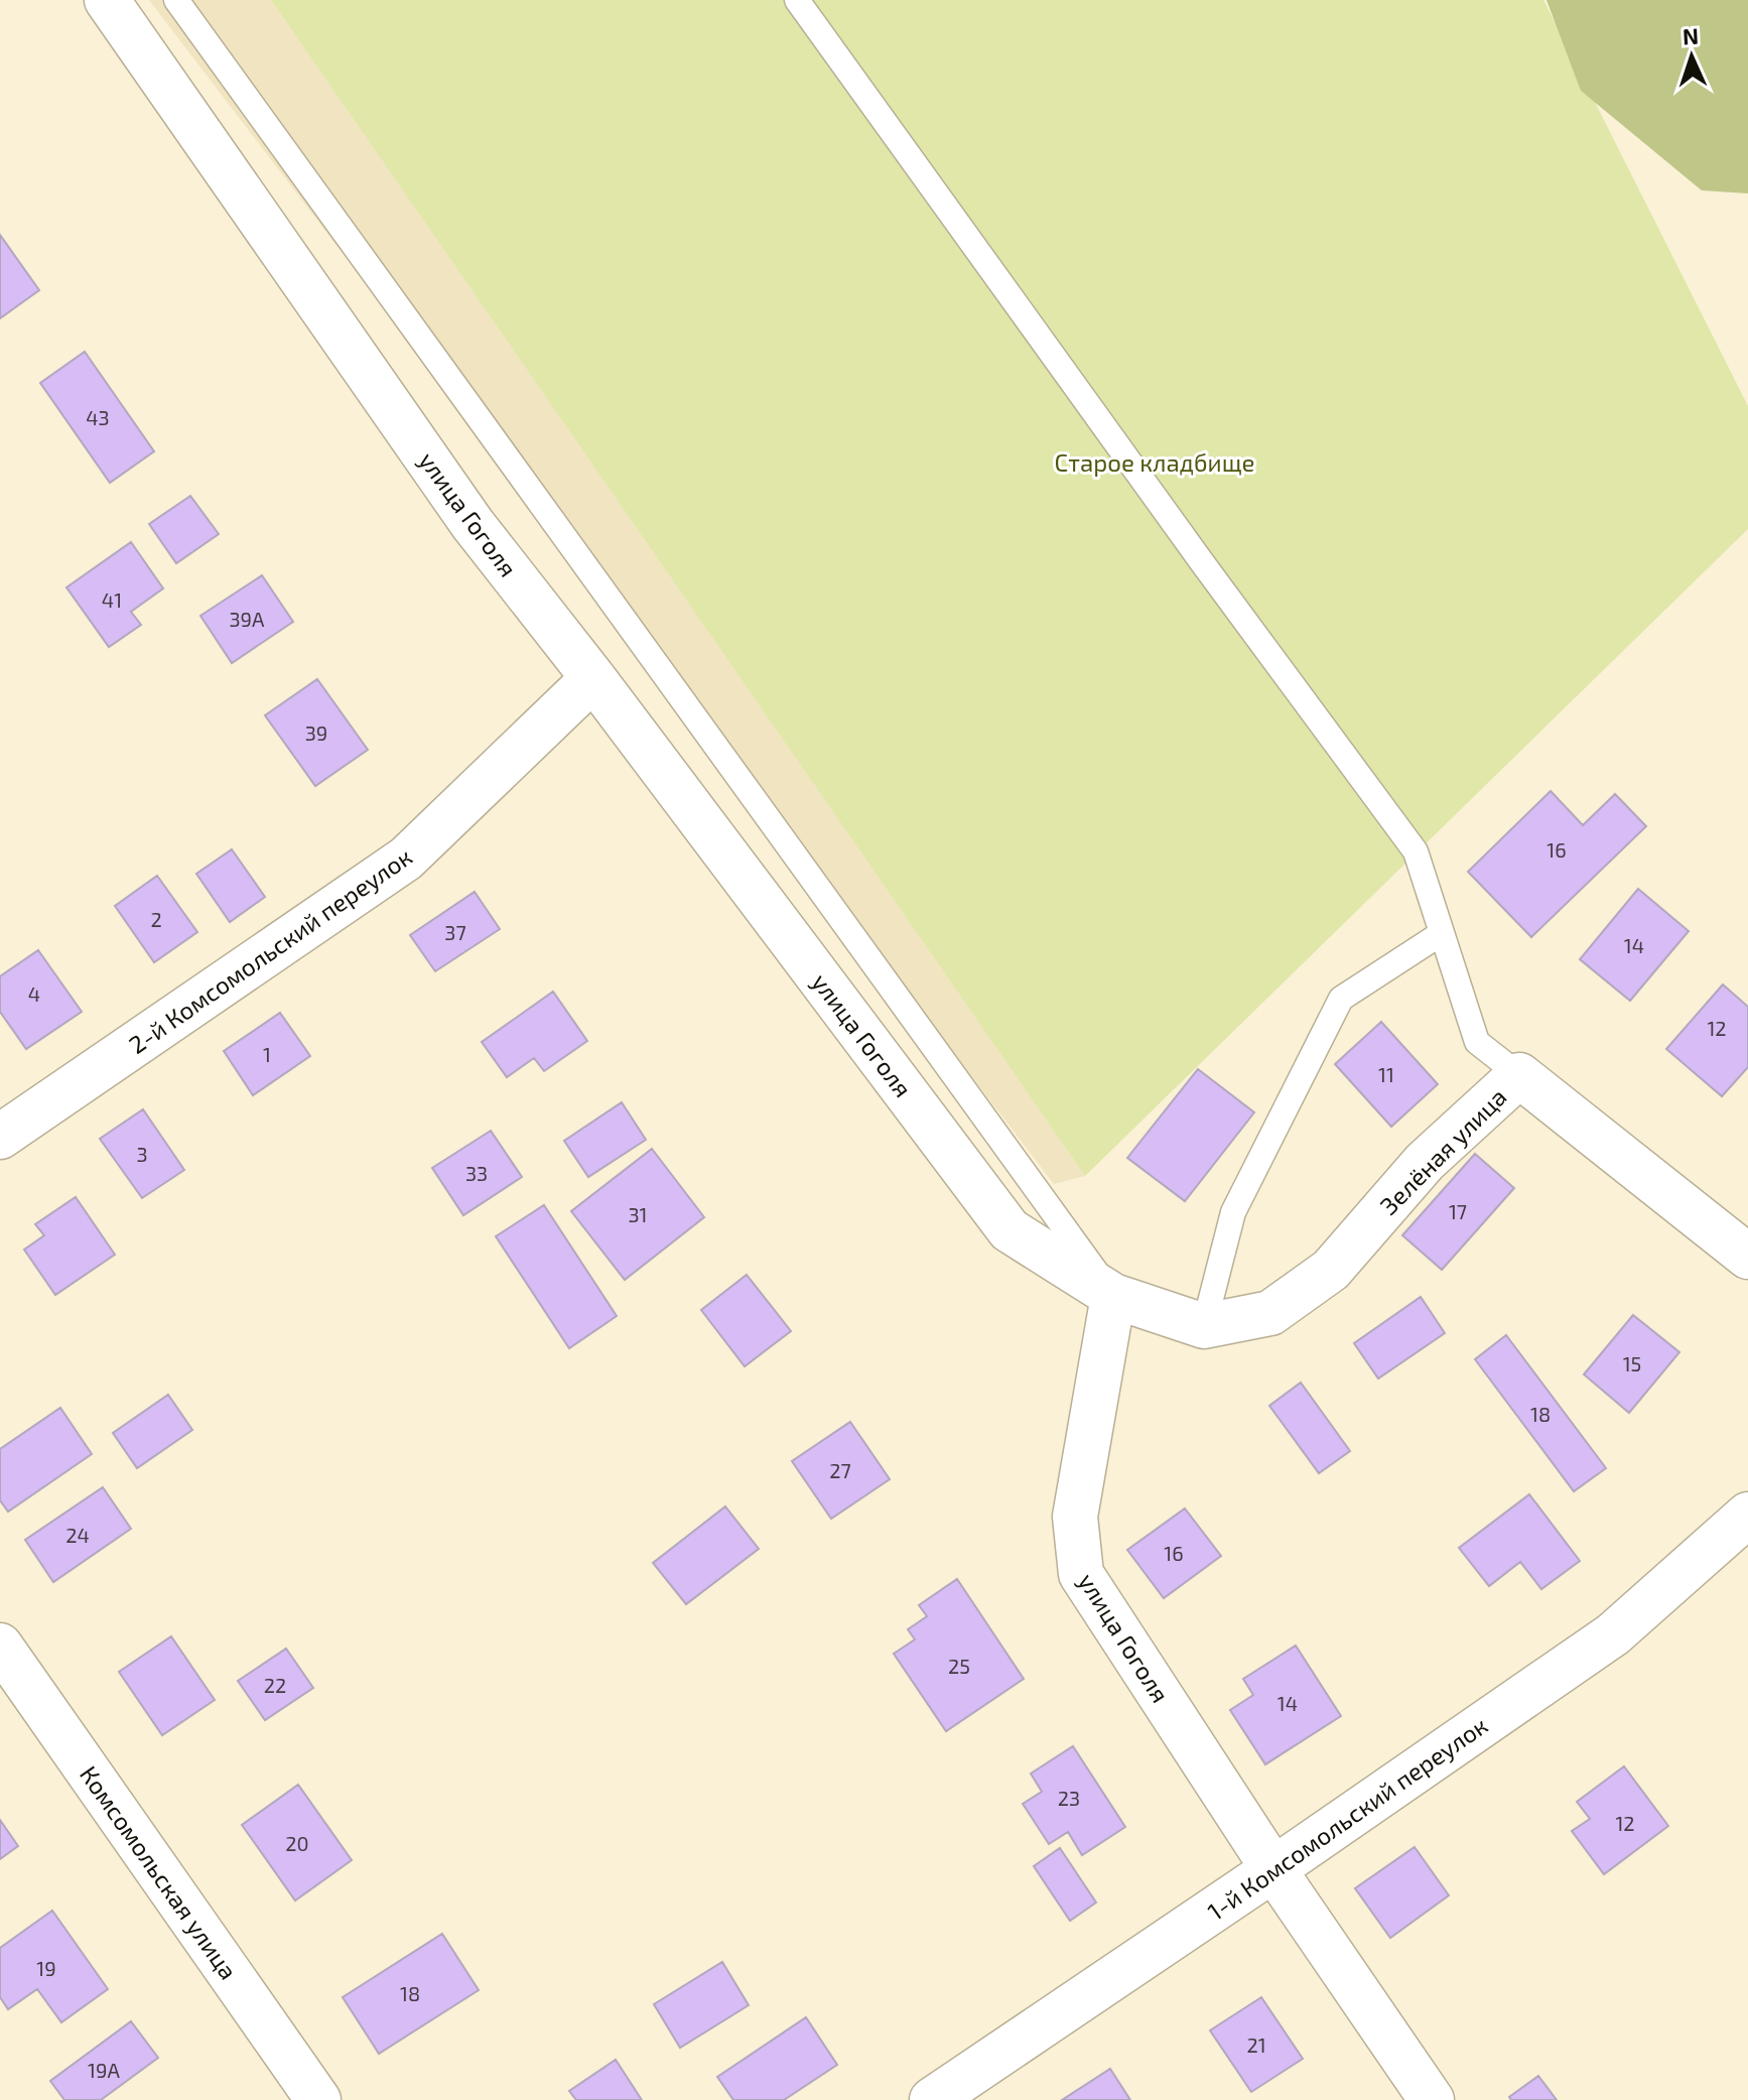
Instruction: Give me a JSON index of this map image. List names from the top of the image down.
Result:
{
  "streets": {
    "street": [
      "улица Гоголя",
      "2-й Комсомольский переулок",
      "Зелёная улица",
      "1-й Комсомольский переулок",
      "Комсомольская улица"
    ]
  },
  "crossings": [
    ["улица Гоголя", "2-й Комсомольский переулок"],
    ["улица Гоголя", "Зелёная улица"],
    ["улица Гоголя", "1-й Комсомольский переулок"]
  ],
  "parks": ["Старое кладбище"],
  "house_numbers": [
    "43",
    "41",
    "39А",
    "39",
    "16",
    "2",
    "37",
    "14",
    "4",
    "12",
    "1",
    "11",
    "3",
    "33",
    "17",
    "31",
    "15",
    "18",
    "27",
    "24",
    "16",
    "25",
    "22",
    "14",
    "23",
    "12",
    "20",
    "19",
    "18",
    "21",
    "19А"
  ],
  "north": "top"
}
